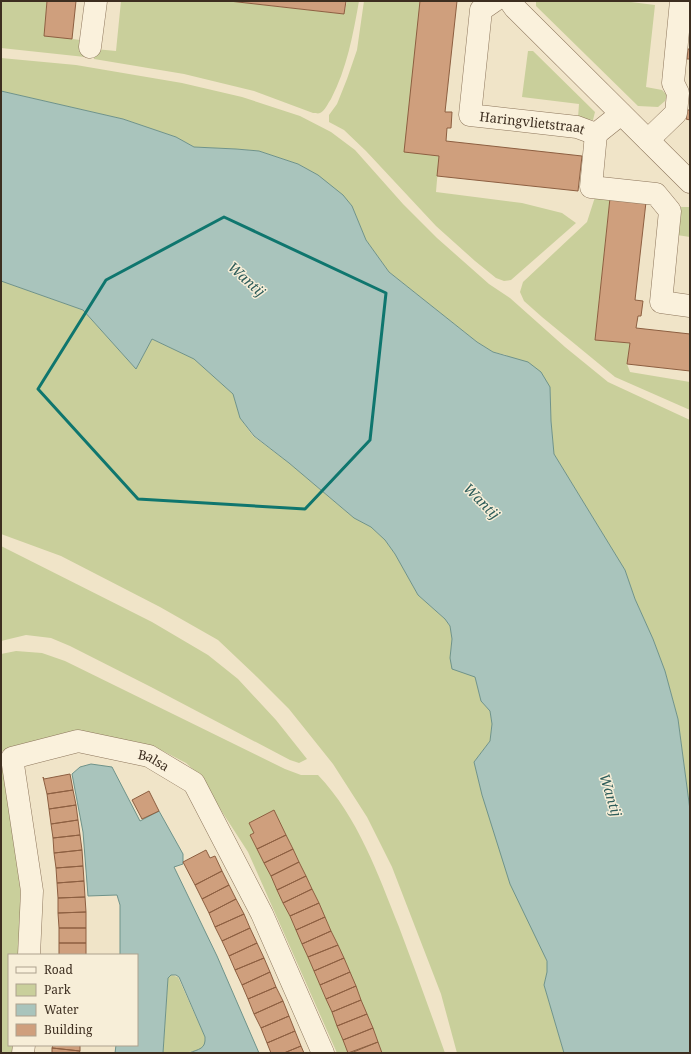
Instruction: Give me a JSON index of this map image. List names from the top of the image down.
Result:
{
  "streets": {
    "street": ["Haringvlietstraat", "Balsa"]
  },
  "water": ["Wantij"],
  "legend": [
    "Road",
    "Park",
    "Water",
    "Building"
  ]
}
